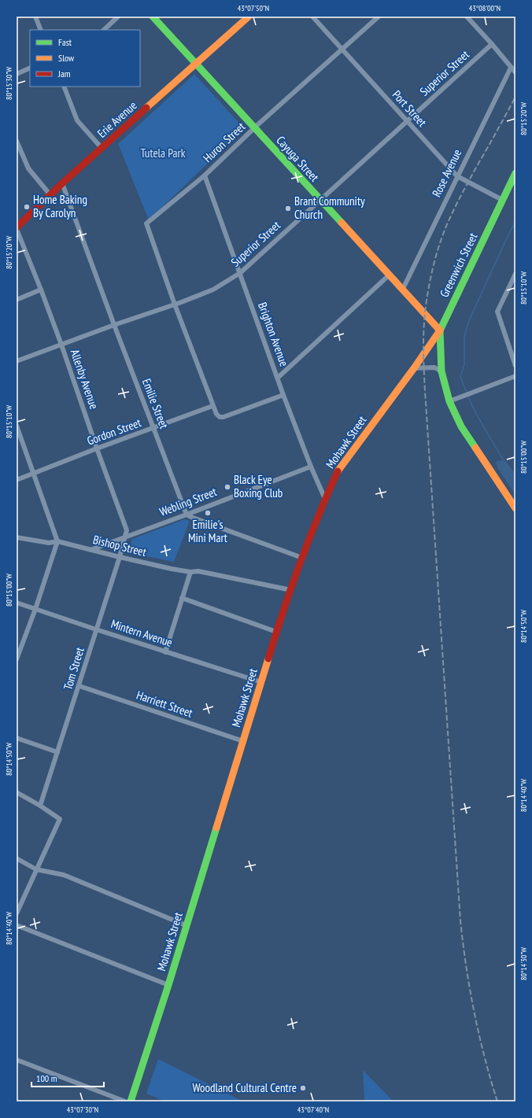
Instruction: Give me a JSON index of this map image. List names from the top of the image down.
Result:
{
  "streets": {
    "street": [
      "Superior Street",
      "Port Street",
      "Erie Avenue",
      "Huron Street",
      "Cayuga Street",
      "Rose Avenue",
      "Greenwich Street",
      "Brighton Avenue",
      "Allenby Avenue",
      "Emilie Street",
      "Gordon Street",
      "Mohawk Street",
      "Webling Street",
      "Bishop Street",
      "Mintern Avenue",
      "Tom Street",
      "Harriett Street"
    ]
  },
  "crossings": [
    ["Superior Street", "Port Street"],
    ["Superior Street", "Huron Street"],
    ["Superior Street", "Cayuga Street"],
    ["Superior Street", "Brighton Avenue"],
    ["Superior Street", "Allenby Avenue"],
    ["Superior Street", "Emilie Street"],
    ["Port Street", "Huron Street"],
    ["Port Street", "Rose Avenue"],
    ["Port Street", "Greenwich Street"],
    ["Erie Avenue", "Cayuga Street"],
    ["Erie Avenue", "Allenby Avenue"],
    ["Erie Avenue", "Emilie Street"],
    ["Huron Street", "Cayuga Street"],
    ["Huron Street", "Brighton Avenue"],
    ["Cayuga Street", "Rose Avenue"],
    ["Cayuga Street", "Greenwich Street"],
    ["Cayuga Street", "Mohawk Street"],
    ["Greenwich Street", "Mohawk Street"],
    ["Brighton Avenue", "Mohawk Street"],
    ["Brighton Avenue", "Webling Street"],
    ["Allenby Avenue", "Gordon Street"],
    ["Allenby Avenue", "Webling Street"],
    ["Allenby Avenue", "Tom Street"],
    ["Emilie Street", "Gordon Street"],
    ["Emilie Street", "Webling Street"],
    ["Mohawk Street", "Bishop Street"],
    ["Mohawk Street", "Mintern Avenue"],
    ["Mohawk Street", "Harriett Street"],
    ["Webling Street", "Bishop Street"],
    ["Webling Street", "Tom Street"],
    ["Bishop Street", "Tom Street"],
    ["Mintern Avenue", "Tom Street"],
    ["Tom Street", "Harriett Street"]
  ],
  "parks": ["Tutela Park"],
  "places": [
    "Home Baking By Carolyn",
    "Brant Community Church",
    "Black Eye Boxing Club",
    "Emilie's Mini Mart",
    "Woodland Cultural Centre"
  ],
  "legend": ["Fast", "Slow", "Jam"],
  "scale_bar": "100 m",
  "coordinates": [
    "43°07'50\"N",
    "43°08'00\"N",
    "80°15'30\"W",
    "80°15'20\"W",
    "80°15'10\"W",
    "80°15'00\"W",
    "80°14'50\"W",
    "80°14'40\"W",
    "80°14'30\"W",
    "43°07'30\"N",
    "43°07'40\"N"
  ]
}
